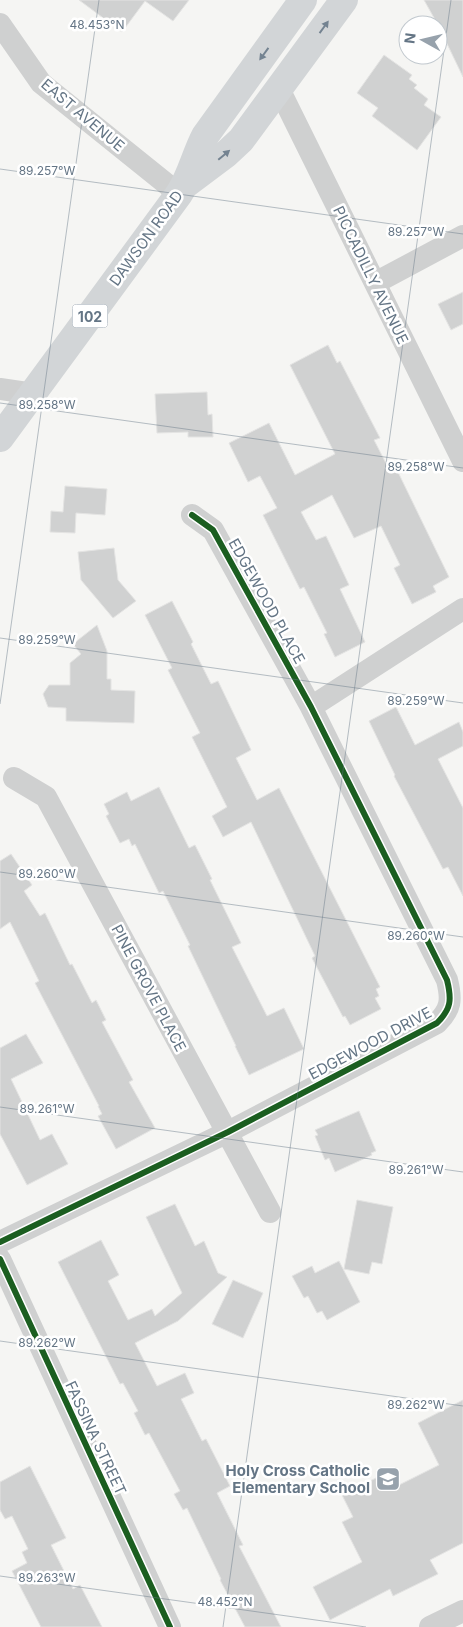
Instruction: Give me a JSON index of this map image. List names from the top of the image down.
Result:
{
  "streets": {
    "main road": ["DAWSON ROAD", "102"],
    "street": [
      "EAST AVENUE",
      "PICCADILLY AVENUE",
      "EDGEWOOD PLACE",
      "PINE GROVE PLACE",
      "EDGEWOOD DRIVE",
      "FASSINA STREET"
    ]
  },
  "crossings": [
    ["EAST AVENUE", "DAWSON ROAD"],
    ["DAWSON ROAD", "PICCADILLY AVENUE"],
    ["EDGEWOOD PLACE", "EDGEWOOD DRIVE"],
    ["PINE GROVE PLACE", "EDGEWOOD DRIVE"]
  ],
  "places": {
    "school or university": ["Holy Cross Catholic Elementary School"]
  },
  "north": "left",
  "coordinates": [
    "48.453°N",
    "89.257°W",
    "89.258°W",
    "89.259°W",
    "89.260°W",
    "89.261°W",
    "89.262°W",
    "89.263°W",
    "48.452°N"
  ]
}
